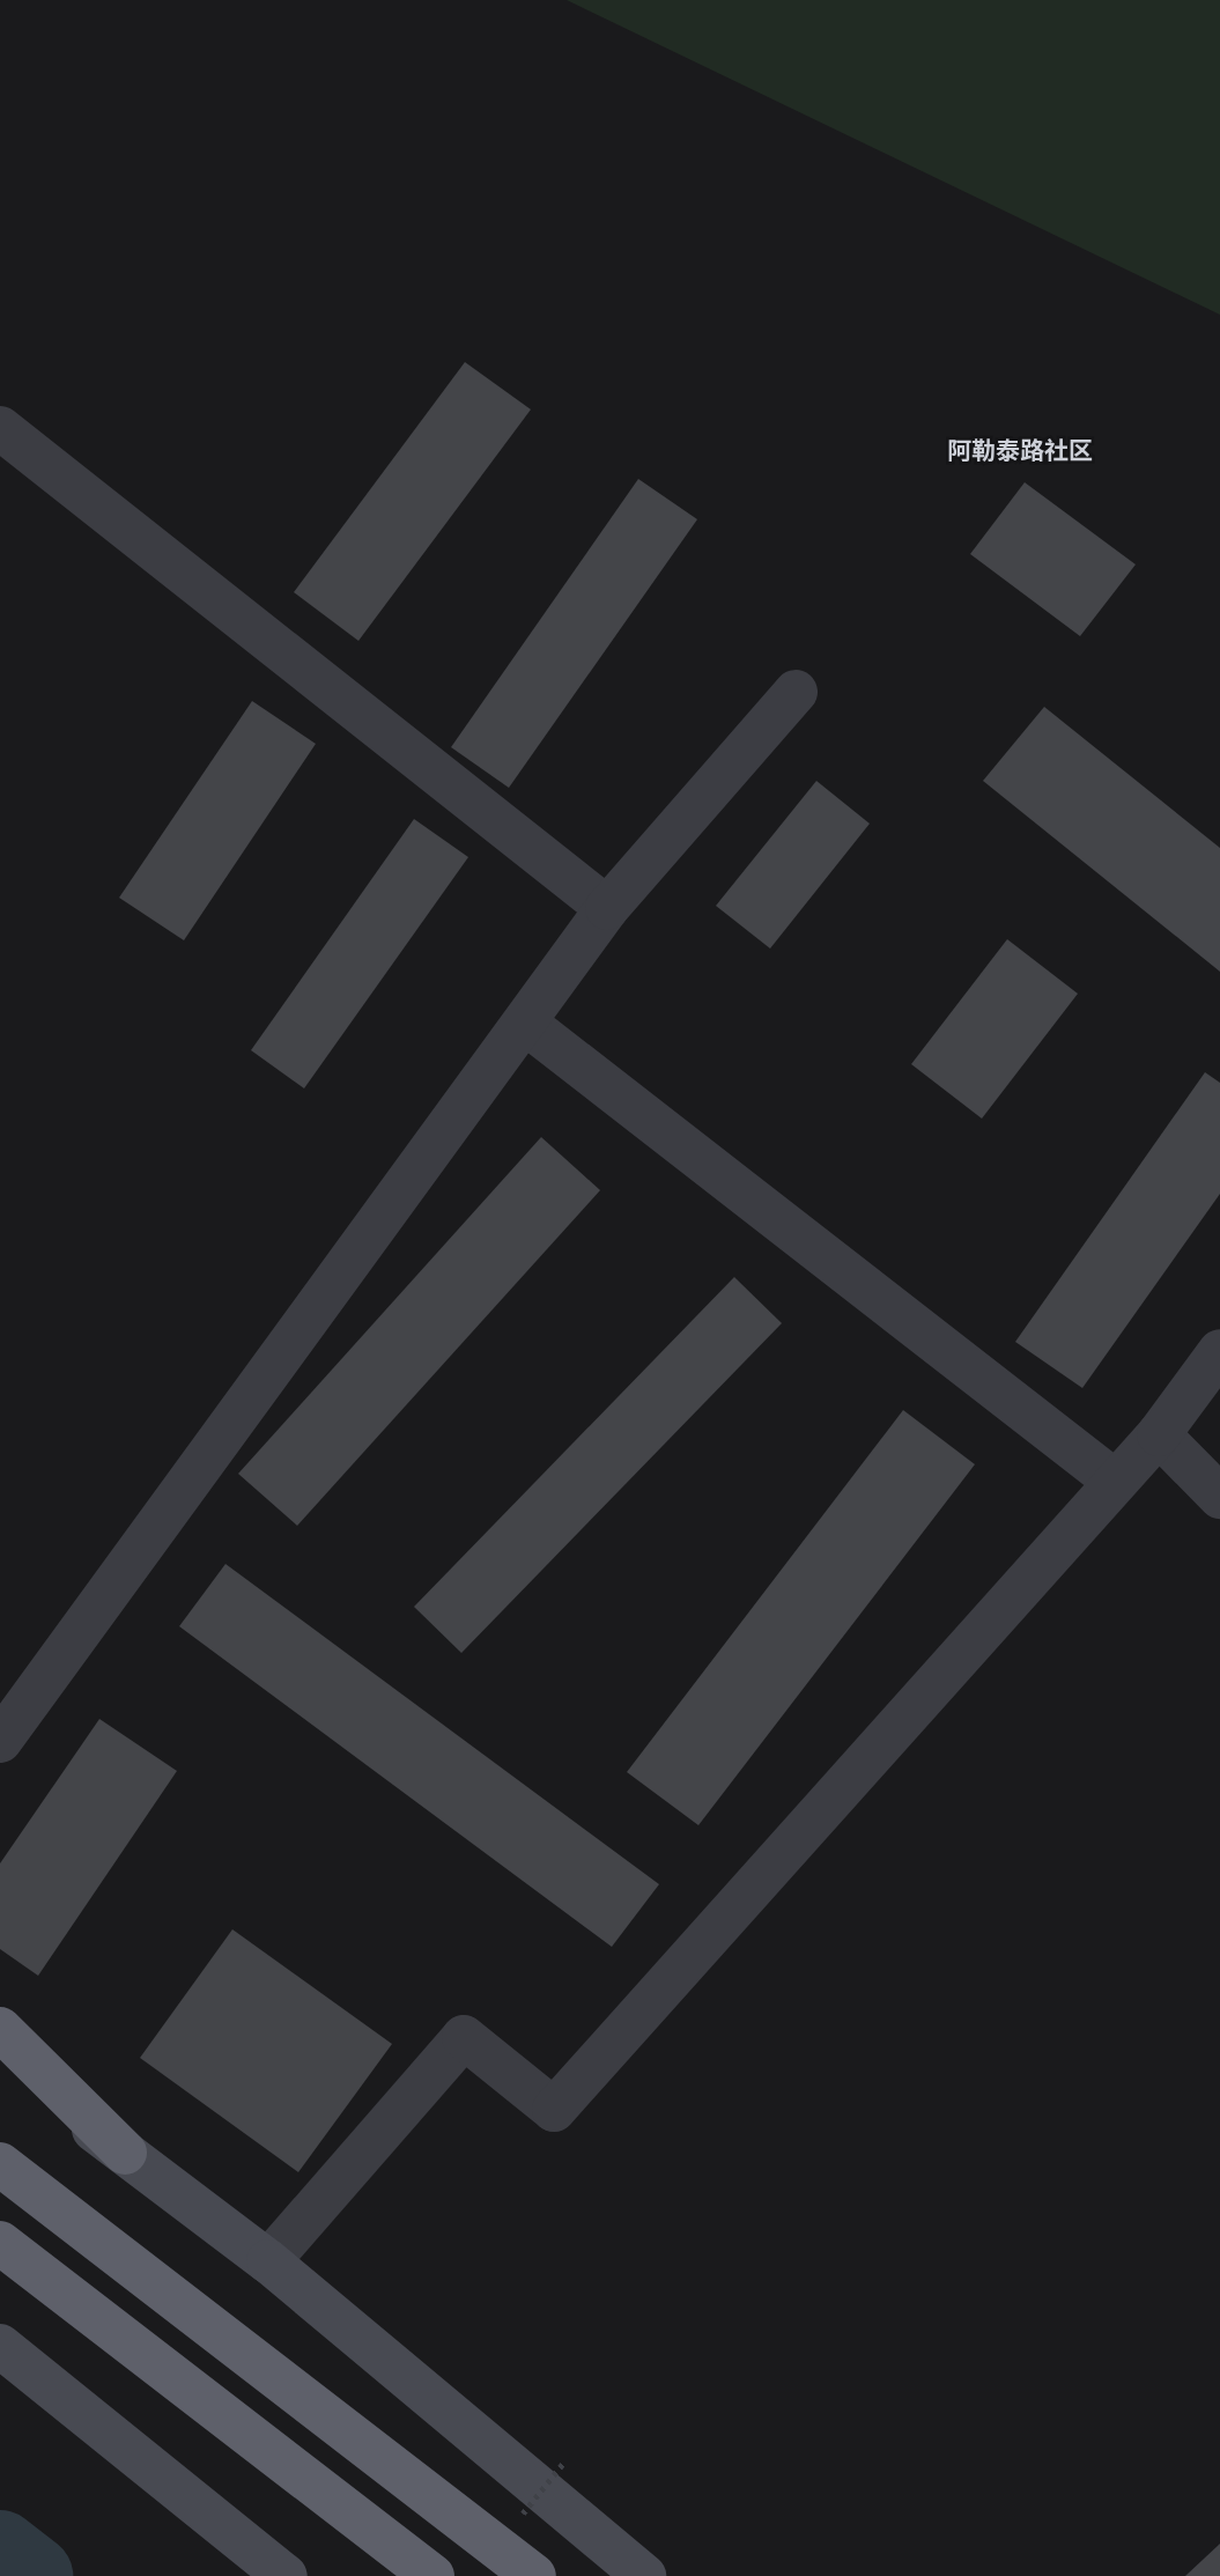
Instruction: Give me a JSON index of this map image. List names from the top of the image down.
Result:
{
  "districts": ["阿勒泰路社区"]
}
